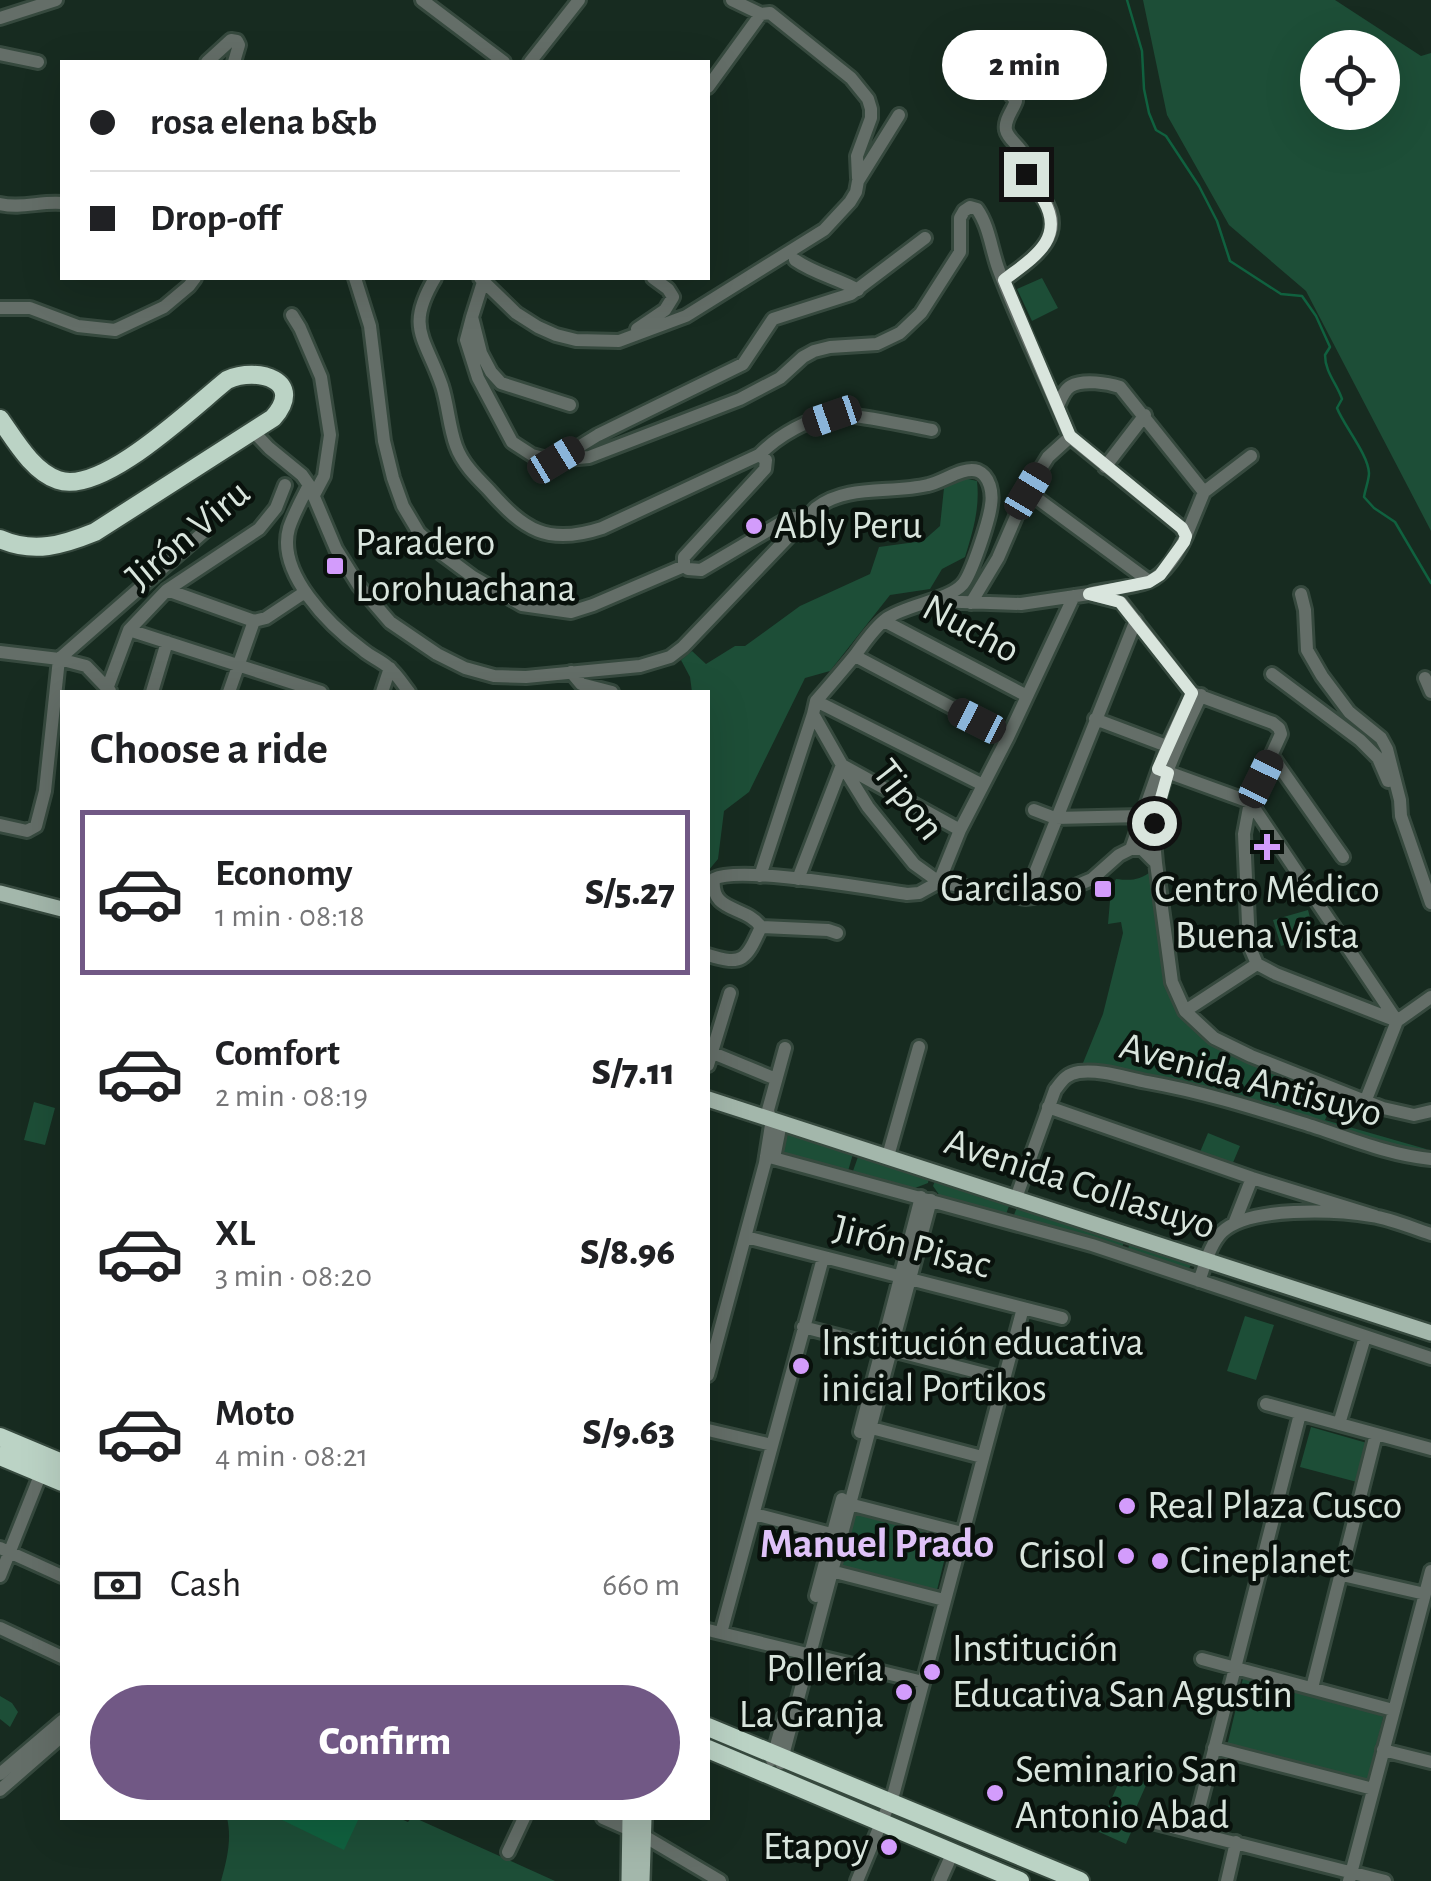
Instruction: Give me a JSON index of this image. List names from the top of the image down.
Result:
{
  "streets": {
    "main road": ["Avenida Collasuyo"],
    "street": [
      "Jirón Viru",
      "Nucho",
      "Tipon",
      "Avenida Antisuyo",
      "Jirón Pisac"
    ]
  },
  "crossings": [
    ["Avenida Antisuyo", "Avenida Collasuyo"]
  ],
  "districts": ["Manuel Prado"],
  "places": {
    "other": [
      "Ably Peru",
      "Institución educativa inicial Portikos",
      "Real Plaza Cusco",
      "Crisol",
      "Cineplanet",
      "Institución Educativa San Agustin",
      "Pollería La Granja",
      "Seminario San Antonio Abad",
      "Etapoy"
    ],
    "transit": ["Paradero Lorohuachana", "Garcilaso"],
    "health": ["Centro Médico Buena Vista"]
  },
  "page": {
    "bubble": "2 min",
    "banner": ["rosa elena b&b", "Drop-off"],
    "heading": "Choose a ride",
    "list": [
      {
        "name": "Economy",
        "note": "1 min · 08:18",
        "value": "S/5.27"
      },
      {
        "name": "Comfort",
        "note": "2 min · 08:19",
        "value": "S/7.11"
      },
      {
        "name": "XL",
        "note": "3 min · 08:20",
        "value": "S/8.96"
      },
      {
        "name": "Moto",
        "note": "4 min · 08:21",
        "value": "S/9.63"
      }
    ],
    "pay": ["Cash", "660 m"],
    "buttons": "Confirm"
  }
}
